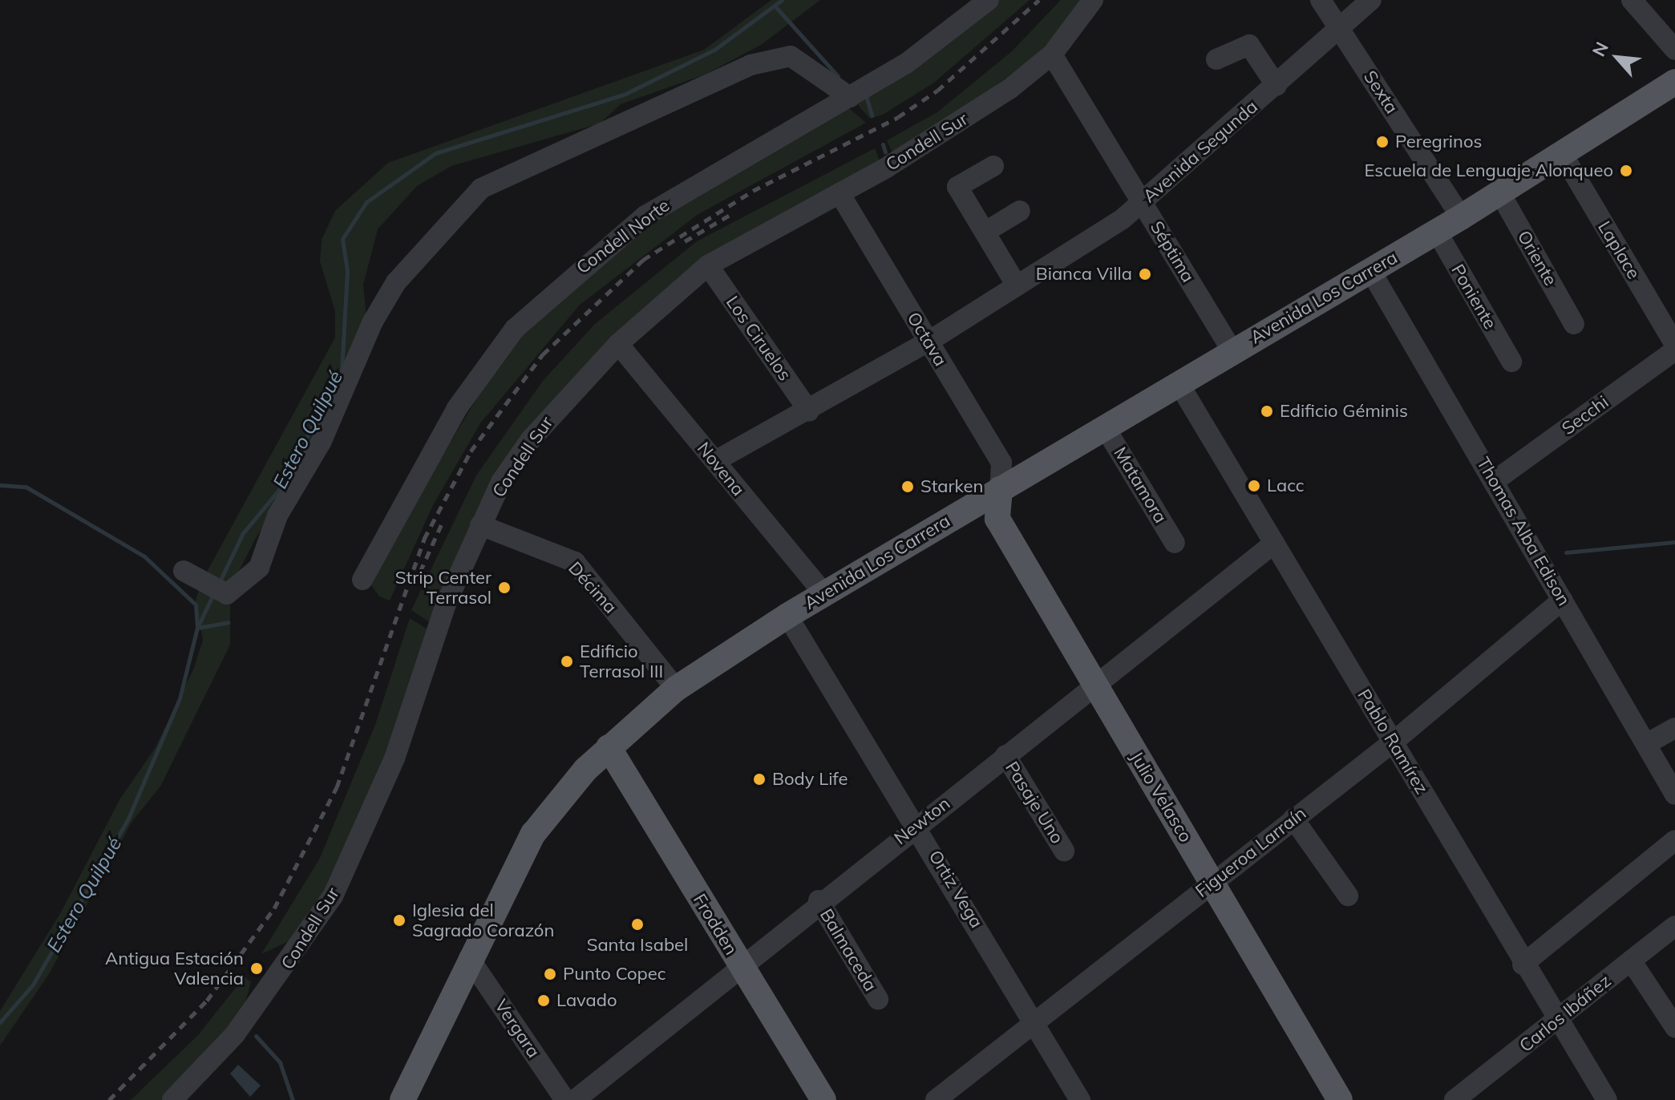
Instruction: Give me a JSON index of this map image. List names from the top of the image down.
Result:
{
  "streets": {
    "main road": ["Avenida Los Carrera", "Julio Velasco", "Frodden"],
    "street": [
      "Sexta",
      "Condell Sur",
      "Avenida Segunda",
      "Condell Norte",
      "Laplace",
      "Séptima",
      "Oriente",
      "Poniente",
      "Los Ciruelos",
      "Octava",
      "Secchi",
      "Novena",
      "Matamora",
      "Thomas Alba Edison",
      "Décima",
      "Pablo Ramírez",
      "Pasaje Uno",
      "Newton",
      "Figueroa Larraín",
      "Ortiz Vega",
      "Balmaceda",
      "Carlos Ibáñez",
      "Vergara"
    ]
  },
  "crossings": [
    ["Sexta", "Avenida Segunda"],
    ["Sexta", "Avenida Los Carrera"],
    ["Condell Sur", "Séptima"],
    ["Condell Sur", "Los Ciruelos"],
    ["Condell Sur", "Octava"],
    ["Condell Sur", "Novena"],
    ["Condell Sur", "Décima"],
    ["Avenida Segunda", "Séptima"],
    ["Avenida Segunda", "Los Ciruelos"],
    ["Avenida Segunda", "Octava"],
    ["Avenida Segunda", "Novena"],
    ["Laplace", "Avenida Los Carrera"],
    ["Séptima", "Avenida Los Carrera"],
    ["Oriente", "Avenida Los Carrera"],
    ["Poniente", "Avenida Los Carrera"],
    ["Avenida Los Carrera", "Octava"],
    ["Avenida Los Carrera", "Novena"],
    ["Avenida Los Carrera", "Matamora"],
    ["Avenida Los Carrera", "Thomas Alba Edison"],
    ["Avenida Los Carrera", "Décima"],
    ["Avenida Los Carrera", "Pablo Ramírez"],
    ["Avenida Los Carrera", "Julio Velasco"],
    ["Avenida Los Carrera", "Ortiz Vega"],
    ["Avenida Los Carrera", "Frodden"],
    ["Avenida Los Carrera", "Vergara"],
    ["Octava", "Julio Velasco"],
    ["Secchi", "Thomas Alba Edison"],
    ["Thomas Alba Edison", "Figueroa Larraín"],
    ["Pablo Ramírez", "Newton"],
    ["Pablo Ramírez", "Figueroa Larraín"],
    ["Pablo Ramírez", "Carlos Ibáñez"],
    ["Julio Velasco", "Newton"],
    ["Julio Velasco", "Figueroa Larraín"],
    ["Pasaje Uno", "Newton"],
    ["Newton", "Ortiz Vega"],
    ["Newton", "Frodden"],
    ["Newton", "Balmaceda"],
    ["Figueroa Larraín", "Ortiz Vega"]
  ],
  "water": ["Estero Quilpué"],
  "places": [
    "Peregrinos",
    "Escuela de Lenguaje Alonqueo",
    "Bianca Villa",
    "Edificio Géminis",
    "Lacc",
    "Starken",
    "Strip Center Terrasol",
    "Edificio Terrasol III",
    "Body Life",
    "Iglesia del Sagrado Corazón",
    "Santa Isabel",
    "Antigua Estación Valencia",
    "Punto Copec",
    "Lavado"
  ],
  "north": "top left"
}
